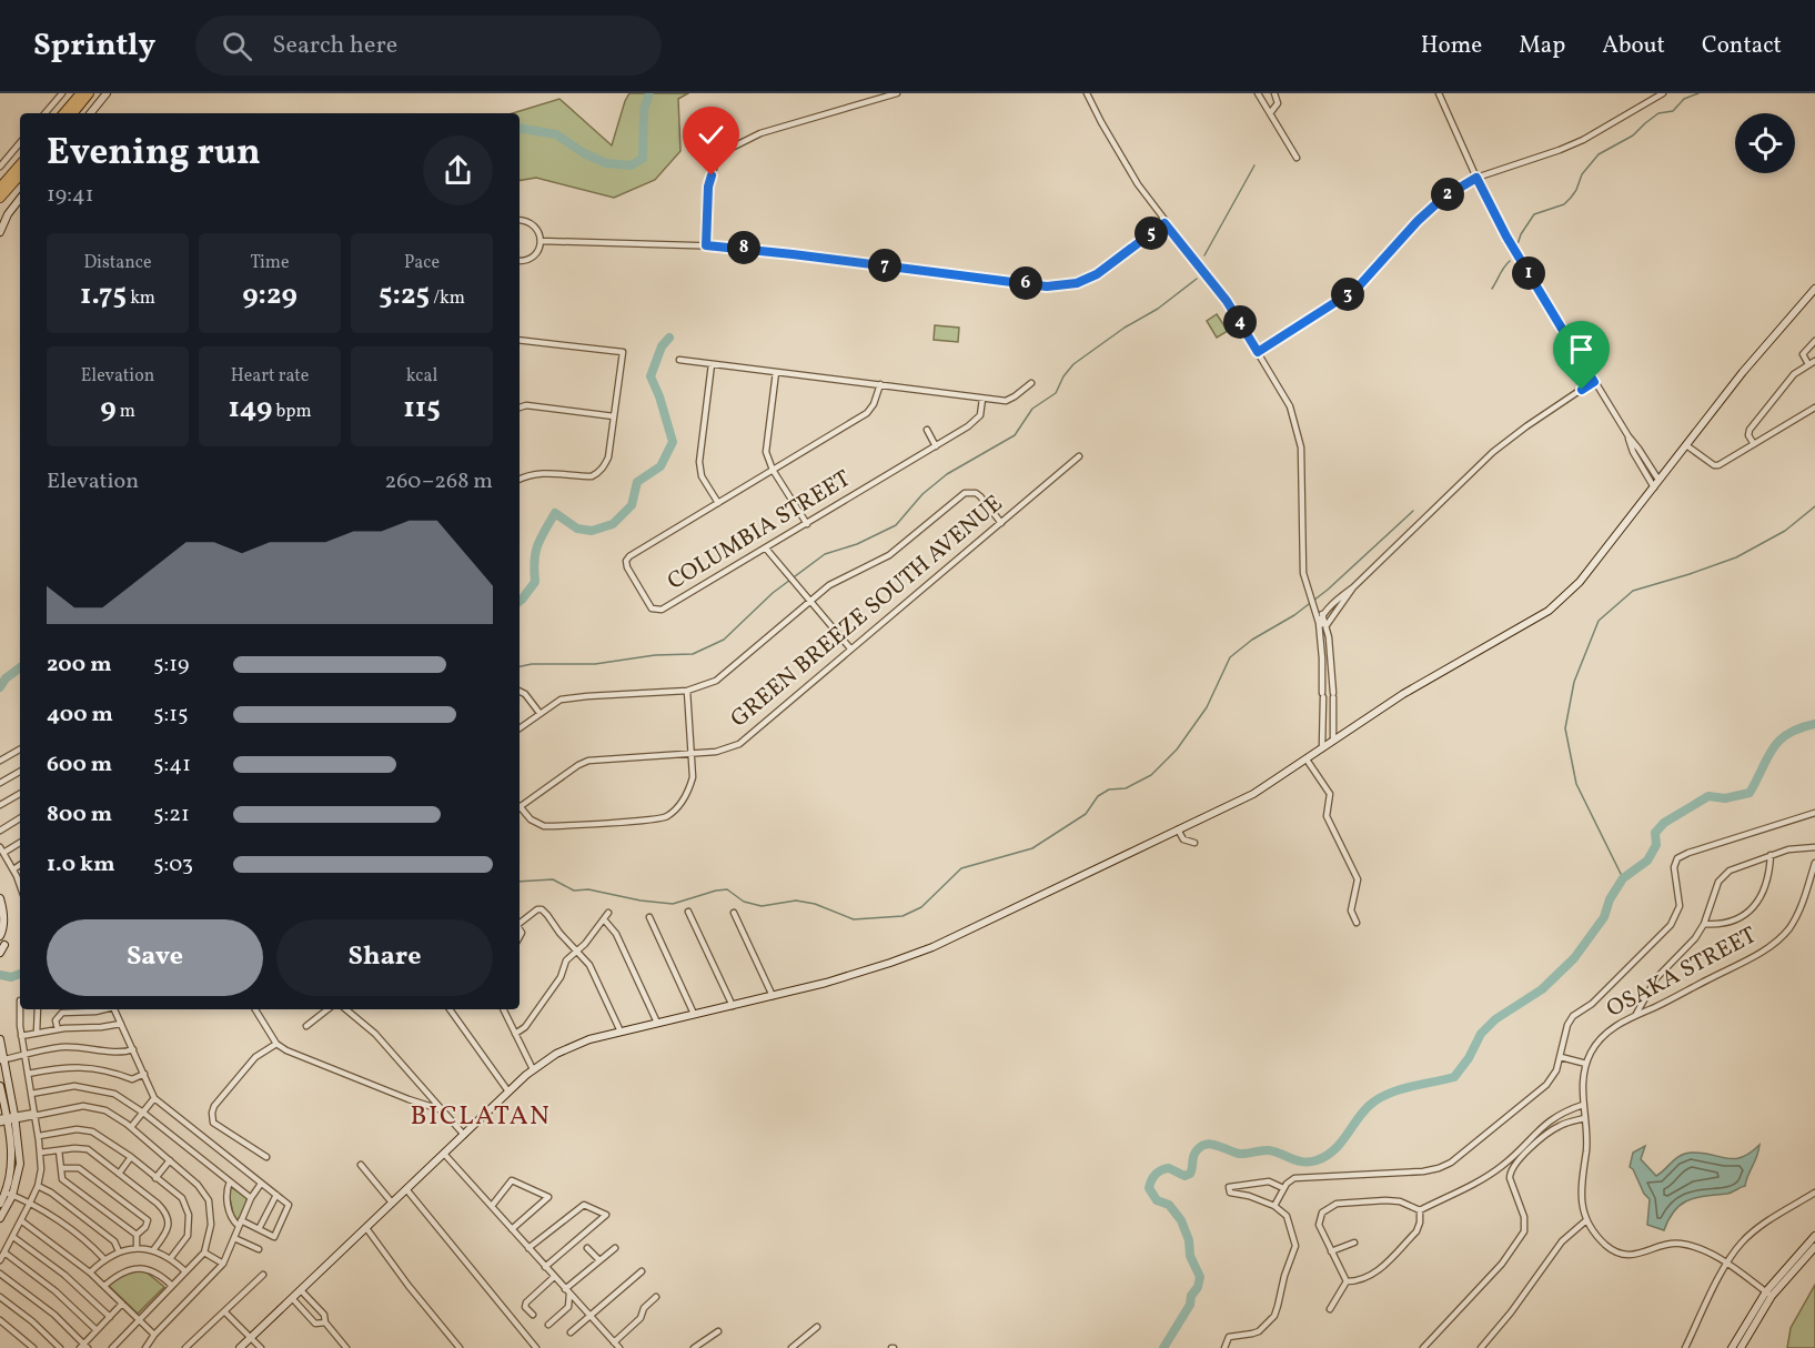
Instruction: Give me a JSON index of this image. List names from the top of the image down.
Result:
{
  "streets": {
    "street": ["COLUMBIA STREET", "GREEN BREEZE SOUTH AVENUE", "OSAKA STREET"]
  },
  "districts": ["BICLATAN"],
  "page": {
    "header": "Sprintly",
    "search": "Search here",
    "nav": [
      "Home",
      "Map",
      "About",
      "Contact"
    ],
    "heading": ["Evening run", "19:41"],
    "pins": [
      "2",
      "5",
      "8",
      "7",
      "1",
      "6",
      "3",
      "4"
    ],
    "stats": [
      ["Distance", "1.75 km"],
      ["Time", "9:29"],
      ["Pace", "5:25 /km"],
      ["Elevation", "9 m"],
      ["Heart rate", "149 bpm"],
      ["kcal", "115"]
    ],
    "chart": ["Elevation", "260–268 m"],
    "list": [
      {
        "name": "200 m",
        "note": "5:19"
      },
      {
        "name": "400 m",
        "note": "5:15"
      },
      {
        "name": "600 m",
        "note": "5:41"
      },
      {
        "name": "800 m",
        "note": "5:21"
      },
      {
        "name": "1.0 km",
        "note": "5:03"
      }
    ],
    "buttons": ["Save", "Share"]
  }
}
